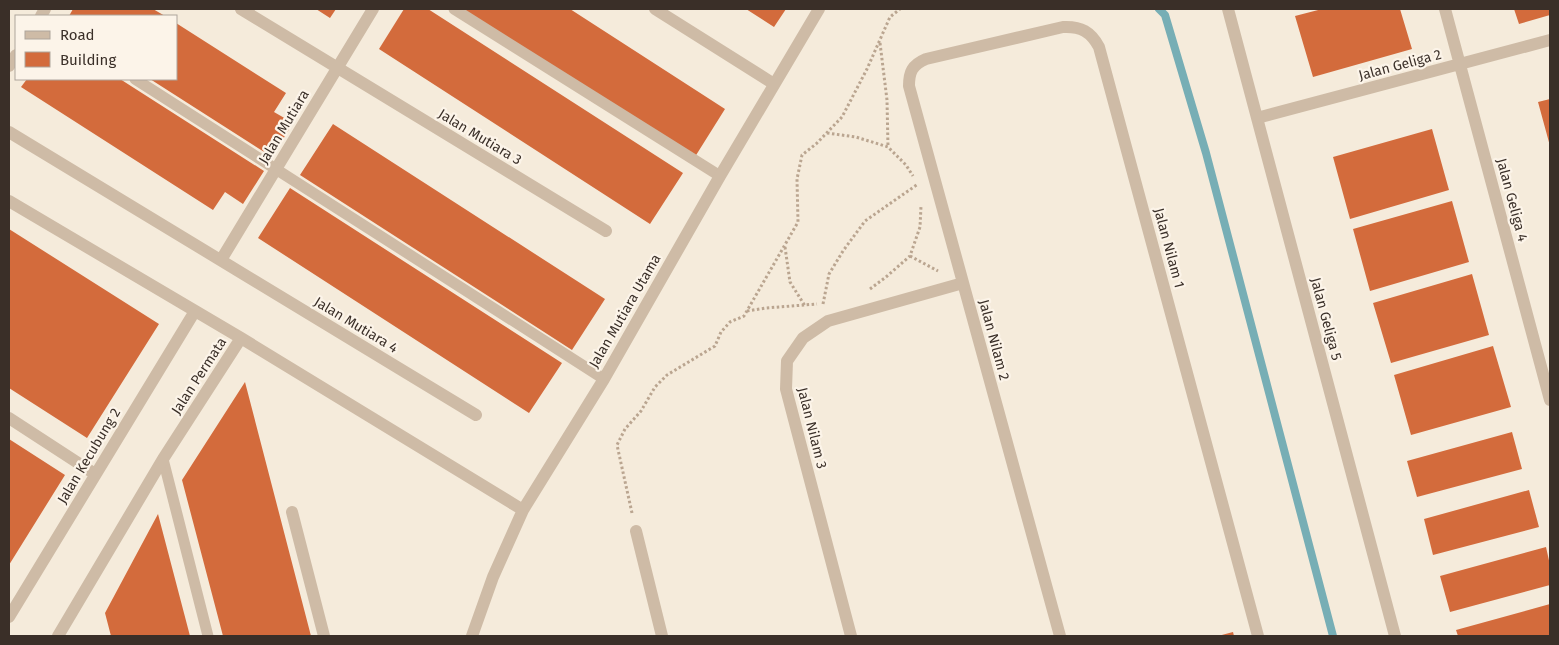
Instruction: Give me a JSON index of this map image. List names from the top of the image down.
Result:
{
  "streets": {
    "street": [
      "Jalan Geliga 2",
      "Jalan Mutiara",
      "Jalan Mutiara 3",
      "Jalan Geliga 4",
      "Jalan Nilam 1",
      "Jalan Mutiara Utama",
      "Jalan Geliga 5",
      "Jalan Mutiara 4",
      "Jalan Nilam 2",
      "Jalan Permata",
      "Jalan Nilam 3",
      "Jalan Kecubung 2"
    ]
  },
  "crossings": [
    ["Jalan Geliga 2", "Jalan Geliga 4"],
    ["Jalan Geliga 2", "Jalan Geliga 5"],
    ["Jalan Mutiara", "Jalan Mutiara 3"],
    ["Jalan Mutiara", "Jalan Mutiara 4"],
    ["Jalan Nilam 1", "Jalan Nilam 2"],
    ["Jalan Mutiara Utama", "Jalan Permata"],
    ["Jalan Nilam 2", "Jalan Nilam 3"]
  ],
  "legend": ["Road", "Building"]
}
